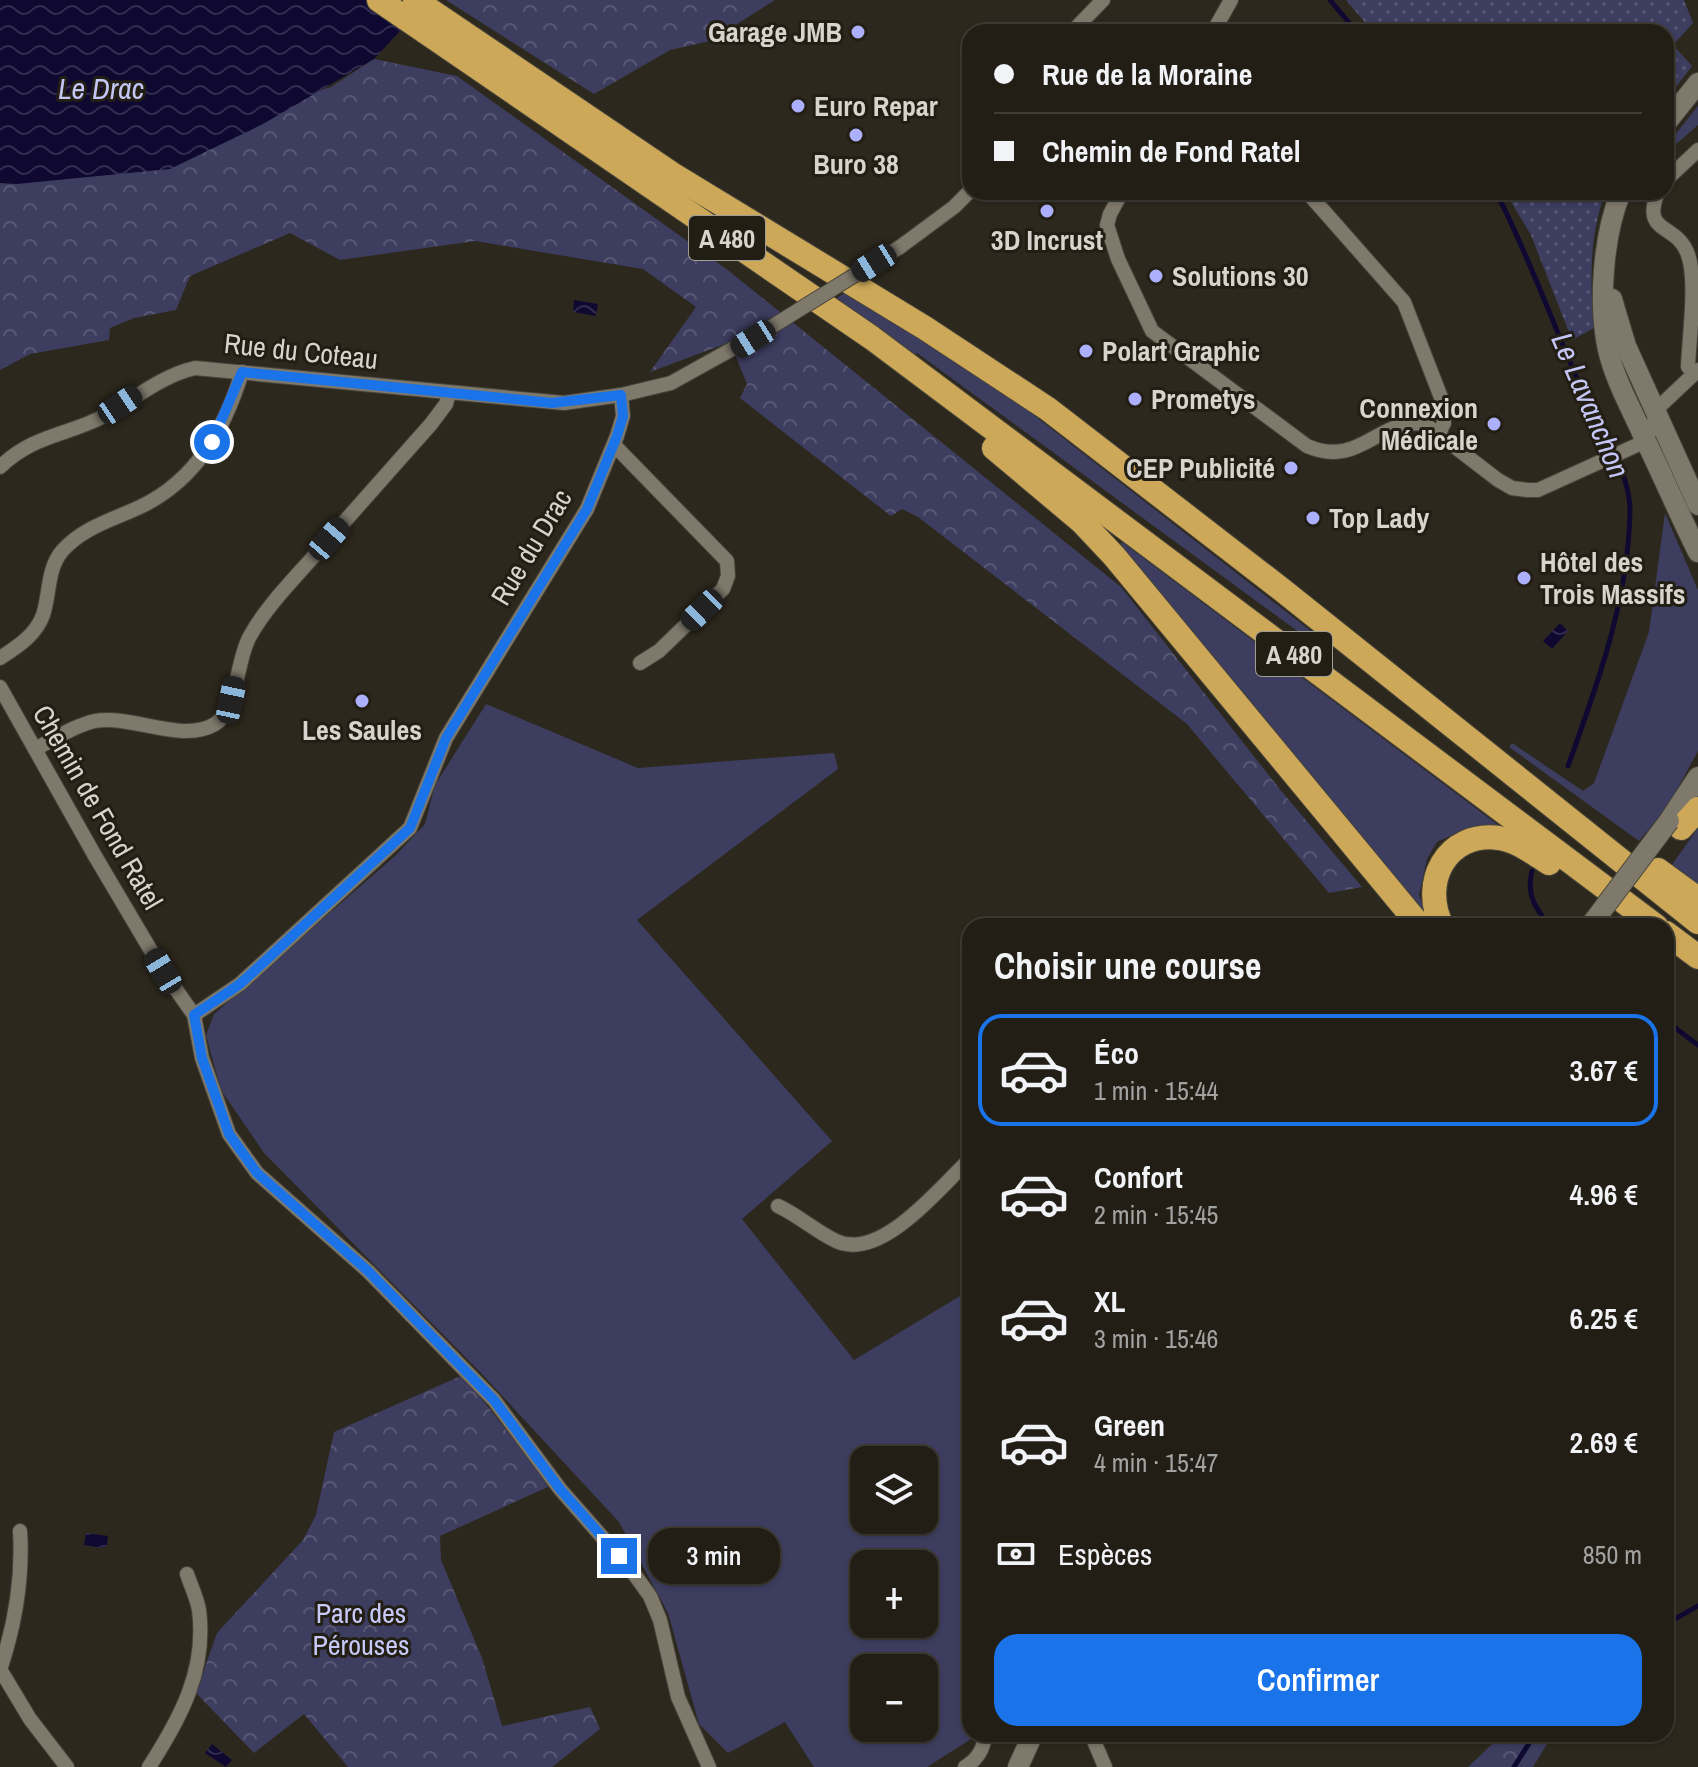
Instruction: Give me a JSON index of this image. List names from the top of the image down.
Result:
{
  "streets": {
    "highway": ["A 480"],
    "street": ["Rue du Coteau", "Rue du Drac", "Chemin de Fond Ratel"]
  },
  "crossings": [
    ["Rue du Coteau", "Rue du Drac"],
    ["Rue du Drac", "Chemin de Fond Ratel"]
  ],
  "water": ["Le Drac", "Le Lavanchon"],
  "parks": ["Parc des Pérouses"],
  "places": [
    "Garage JMB",
    "Euro Repar",
    "Buro 38",
    "3D Incrust",
    "Solutions 30",
    "Polart Graphic",
    "Prometys",
    "Connexion Médicale",
    "CEP Publicité",
    "Top Lady",
    "Hôtel des Trois Massifs",
    "Les Saules"
  ],
  "page": {
    "banner": ["Rue de la Moraine", "Chemin de Fond Ratel"],
    "heading": "Choisir une course",
    "list": [
      {
        "name": "Éco",
        "note": "1 min · 15:44",
        "value": "3.67 €"
      },
      {
        "name": "Confort",
        "note": "2 min · 15:45",
        "value": "4.96 €"
      },
      {
        "name": "XL",
        "note": "3 min · 15:46",
        "value": "6.25 €"
      },
      {
        "name": "Green",
        "note": "4 min · 15:47",
        "value": "2.69 €"
      }
    ],
    "map_buttons": ["+", "−"],
    "pay": ["Espèces", "850 m"],
    "bubble": "3 min",
    "buttons": "Confirmer"
  }
}
